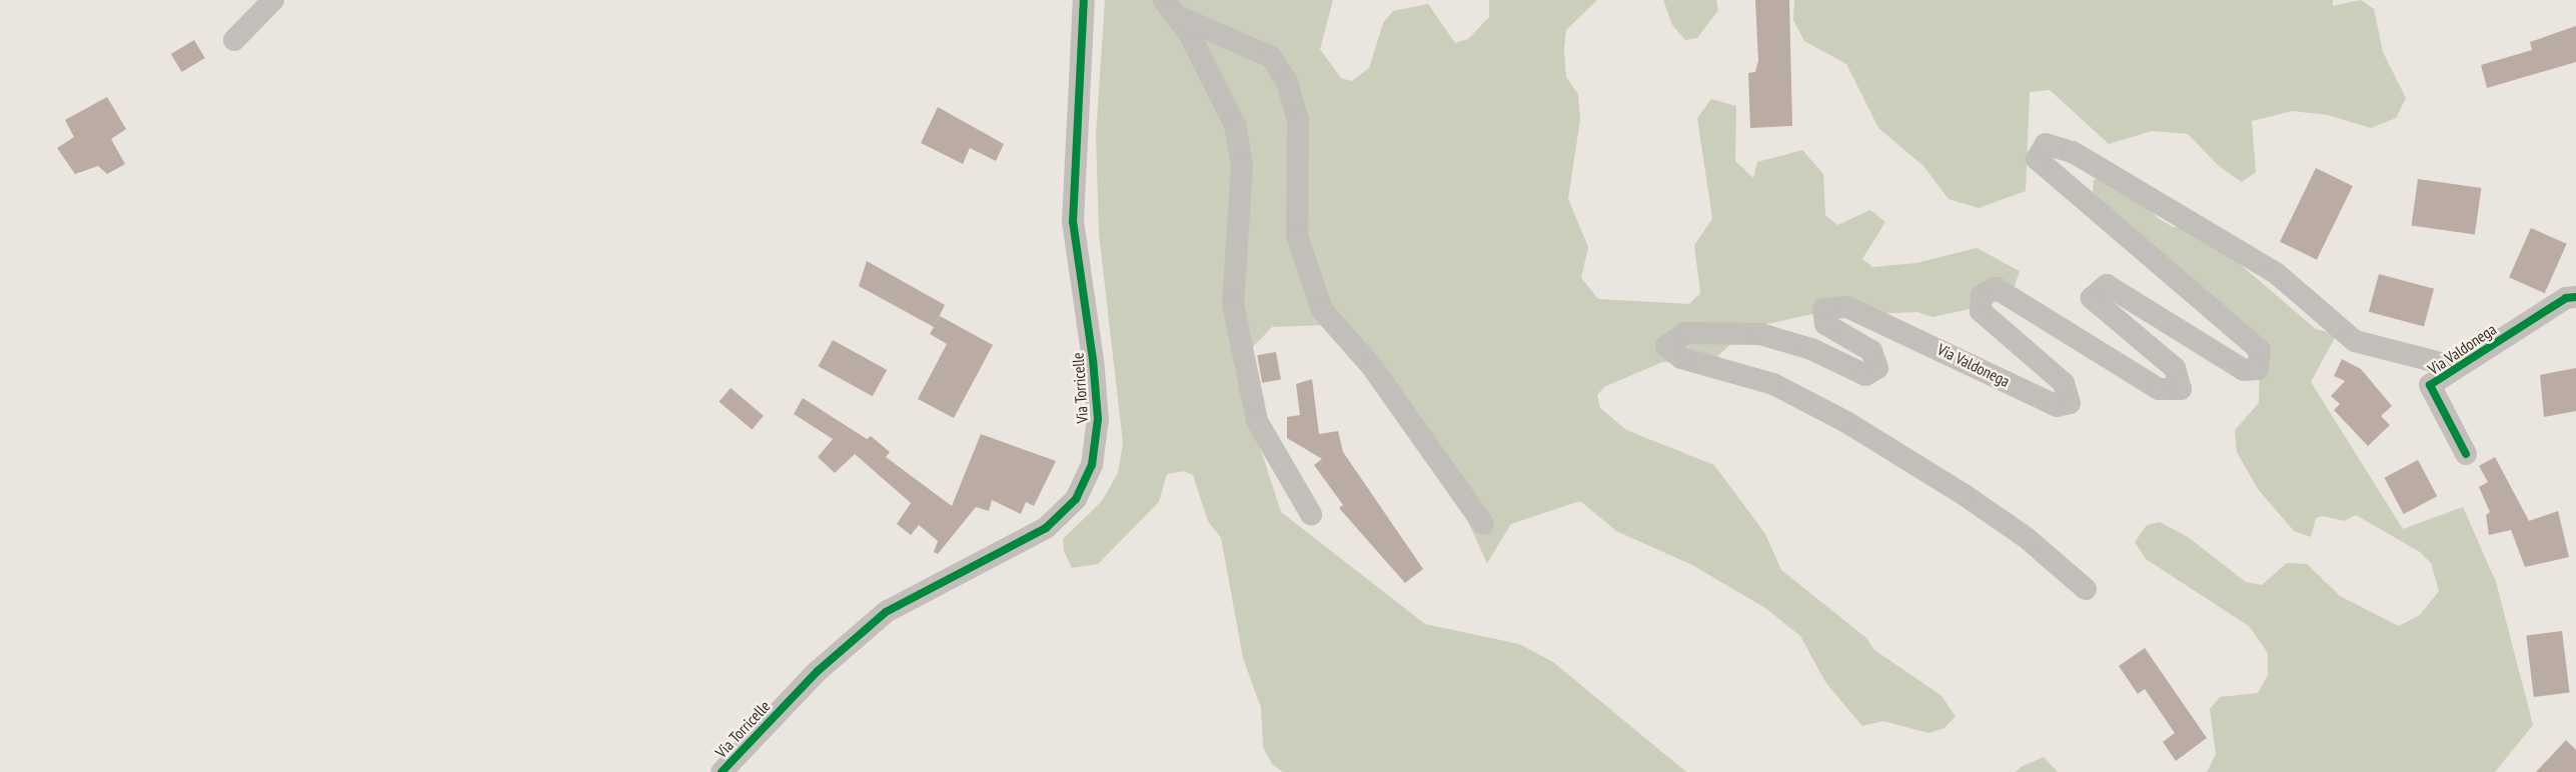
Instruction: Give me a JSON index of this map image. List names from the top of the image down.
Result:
{
  "streets": {
    "street": ["Via Valdonega", "Via Torricelle"]
  }
}
